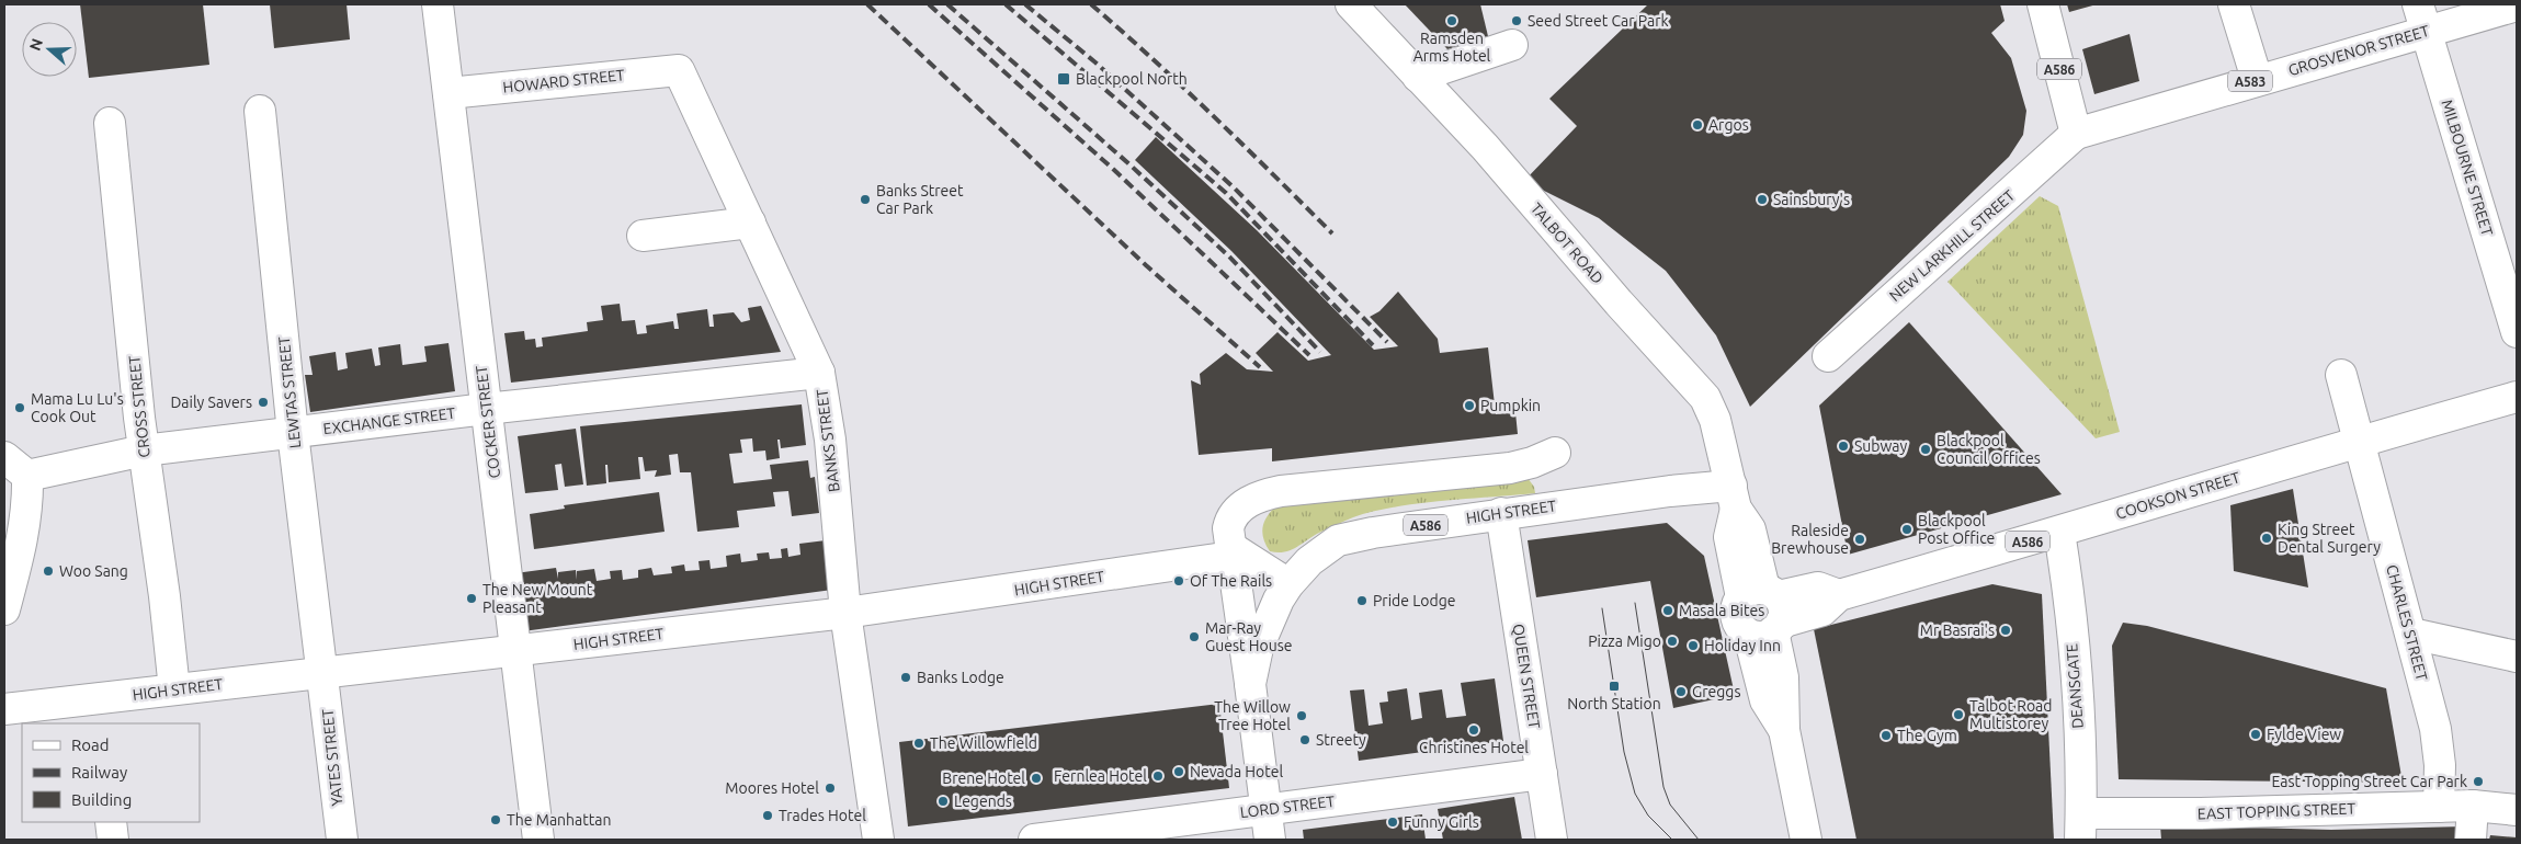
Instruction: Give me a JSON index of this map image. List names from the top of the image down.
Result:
{
  "streets": {
    "street": [
      "GROSVENOR STREET",
      "A586",
      "HOWARD STREET",
      "A583",
      "MILBOURNE STREET",
      "TALBOT ROAD",
      "NEW LARKHILL STREET",
      "LEWTAS STREET",
      "CROSS STREET",
      "EXCHANGE STREET",
      "COCKER STREET",
      "BANKS STREET",
      "COOKSON STREET",
      "HIGH STREET",
      "CHARLES STREET",
      "QUEEN STREET",
      "DEANSGATE",
      "YATES STREET",
      "LORD STREET",
      "EAST TOPPING STREET"
    ]
  },
  "crossings": [
    ["GROSVENOR STREET", "A586"],
    ["GROSVENOR STREET", "MILBOURNE STREET"],
    ["GROSVENOR STREET", "NEW LARKHILL STREET"],
    ["A586", "NEW LARKHILL STREET"],
    ["A586", "HIGH STREET"],
    ["A586", "LORD STREET"],
    ["HOWARD STREET", "COCKER STREET"],
    ["HOWARD STREET", "BANKS STREET"],
    ["TALBOT ROAD", "COOKSON STREET"],
    ["TALBOT ROAD", "HIGH STREET"],
    ["LEWTAS STREET", "EXCHANGE STREET"],
    ["LEWTAS STREET", "HIGH STREET"],
    ["LEWTAS STREET", "YATES STREET"],
    ["CROSS STREET", "EXCHANGE STREET"],
    ["CROSS STREET", "HIGH STREET"],
    ["EXCHANGE STREET", "COCKER STREET"],
    ["EXCHANGE STREET", "BANKS STREET"],
    ["COCKER STREET", "HIGH STREET"],
    ["BANKS STREET", "HIGH STREET"],
    ["COOKSON STREET", "CHARLES STREET"],
    ["COOKSON STREET", "DEANSGATE"],
    ["HIGH STREET", "QUEEN STREET"],
    ["HIGH STREET", "YATES STREET"],
    ["CHARLES STREET", "EAST TOPPING STREET"],
    ["QUEEN STREET", "LORD STREET"],
    ["DEANSGATE", "EAST TOPPING STREET"]
  ],
  "places": {
    "other": [
      "Ramsden Arms Hotel",
      "Seed Street Car Park",
      "Argos",
      "Banks Street Car Park",
      "Sainsbury's",
      "Daily Savers",
      "Pumpkin",
      "Mama Lu Lu's Cook Out",
      "Subway",
      "Blackpool Council Offices",
      "Blackpool Post Office",
      "King Street Dental Surgery",
      "Raleside Brewhouse",
      "Woo Sang",
      "Of The Rails",
      "The New Mount Pleasant",
      "Pride Lodge",
      "Masala Bites",
      "Mr Basrai's",
      "Mar-Ray Guest House",
      "Pizza Migo",
      "Holiday Inn",
      "Banks Lodge",
      "Greggs",
      "Talbot Road Multistorey",
      "The Willow Tree Hotel",
      "Christines Hotel",
      "Fylde View",
      "The Gym",
      "Streety",
      "The Willowfield",
      "Nevada Hotel",
      "Fernlea Hotel",
      "Brene Hotel",
      "East Topping Street Car Park",
      "Moores Hotel",
      "Legends",
      "Trades Hotel",
      "The Manhattan",
      "Funny Girls"
    ],
    "transit": ["Blackpool North", "North Station"]
  },
  "legend": ["Road", "Railway", "Building"],
  "north": "left"
}
